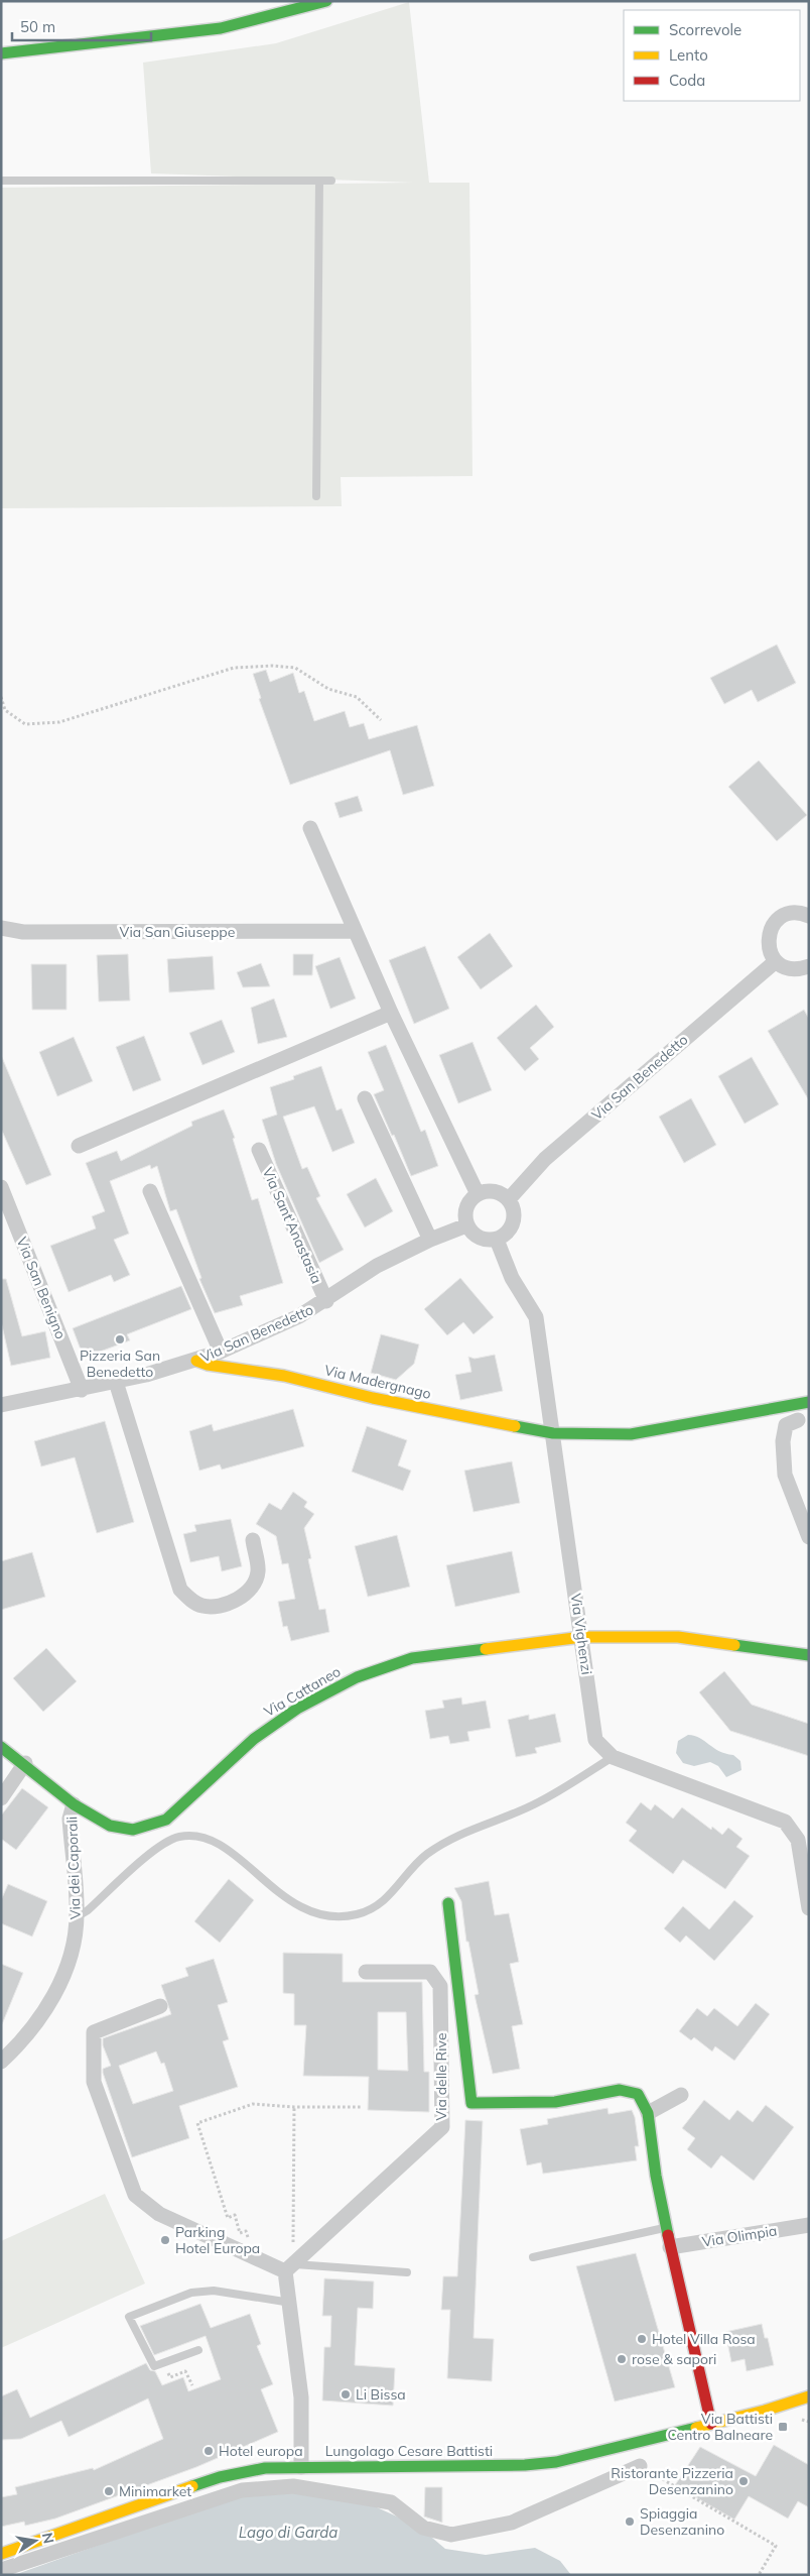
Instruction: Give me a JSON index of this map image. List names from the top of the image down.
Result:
{
  "streets": {
    "street": [
      "Via San Giuseppe",
      "Via San Benedetto",
      "Via Sant'Anastasia",
      "Via San Benigno",
      "Via Madergnago",
      "Via Vighenzi",
      "Via Cattaneo",
      "Via dei Caporali",
      "Via delle Rive",
      "Via Olimpia",
      "Lungolago Cesare Battisti"
    ]
  },
  "crossings": [
    ["Via San Benedetto", "Via Sant'Anastasia"],
    ["Via San Benedetto", "Via San Benigno"],
    ["Via San Benedetto", "Via Madergnago"],
    ["Via San Benedetto", "Via Vighenzi"],
    ["Via Madergnago", "Via Vighenzi"],
    ["Via Vighenzi", "Via Cattaneo"],
    ["Via Cattaneo", "Via dei Caporali"]
  ],
  "water": ["Lago di Garda"],
  "places": {
    "other": [
      "Pizzeria San Benedetto",
      "Parking Hotel Europa",
      "Hotel Villa Rosa",
      "rose & sapori",
      "Li Bissa",
      "Hotel europa",
      "Ristorante Pizzeria Desenzanino",
      "Minimarket",
      "Spiaggia Desenzanino"
    ],
    "transit": ["Via Battisti Centro Balneare"]
  },
  "legend": ["Scorrevole", "Lento", "Coda"],
  "scale_bar": "50 m",
  "north": "right"
}
